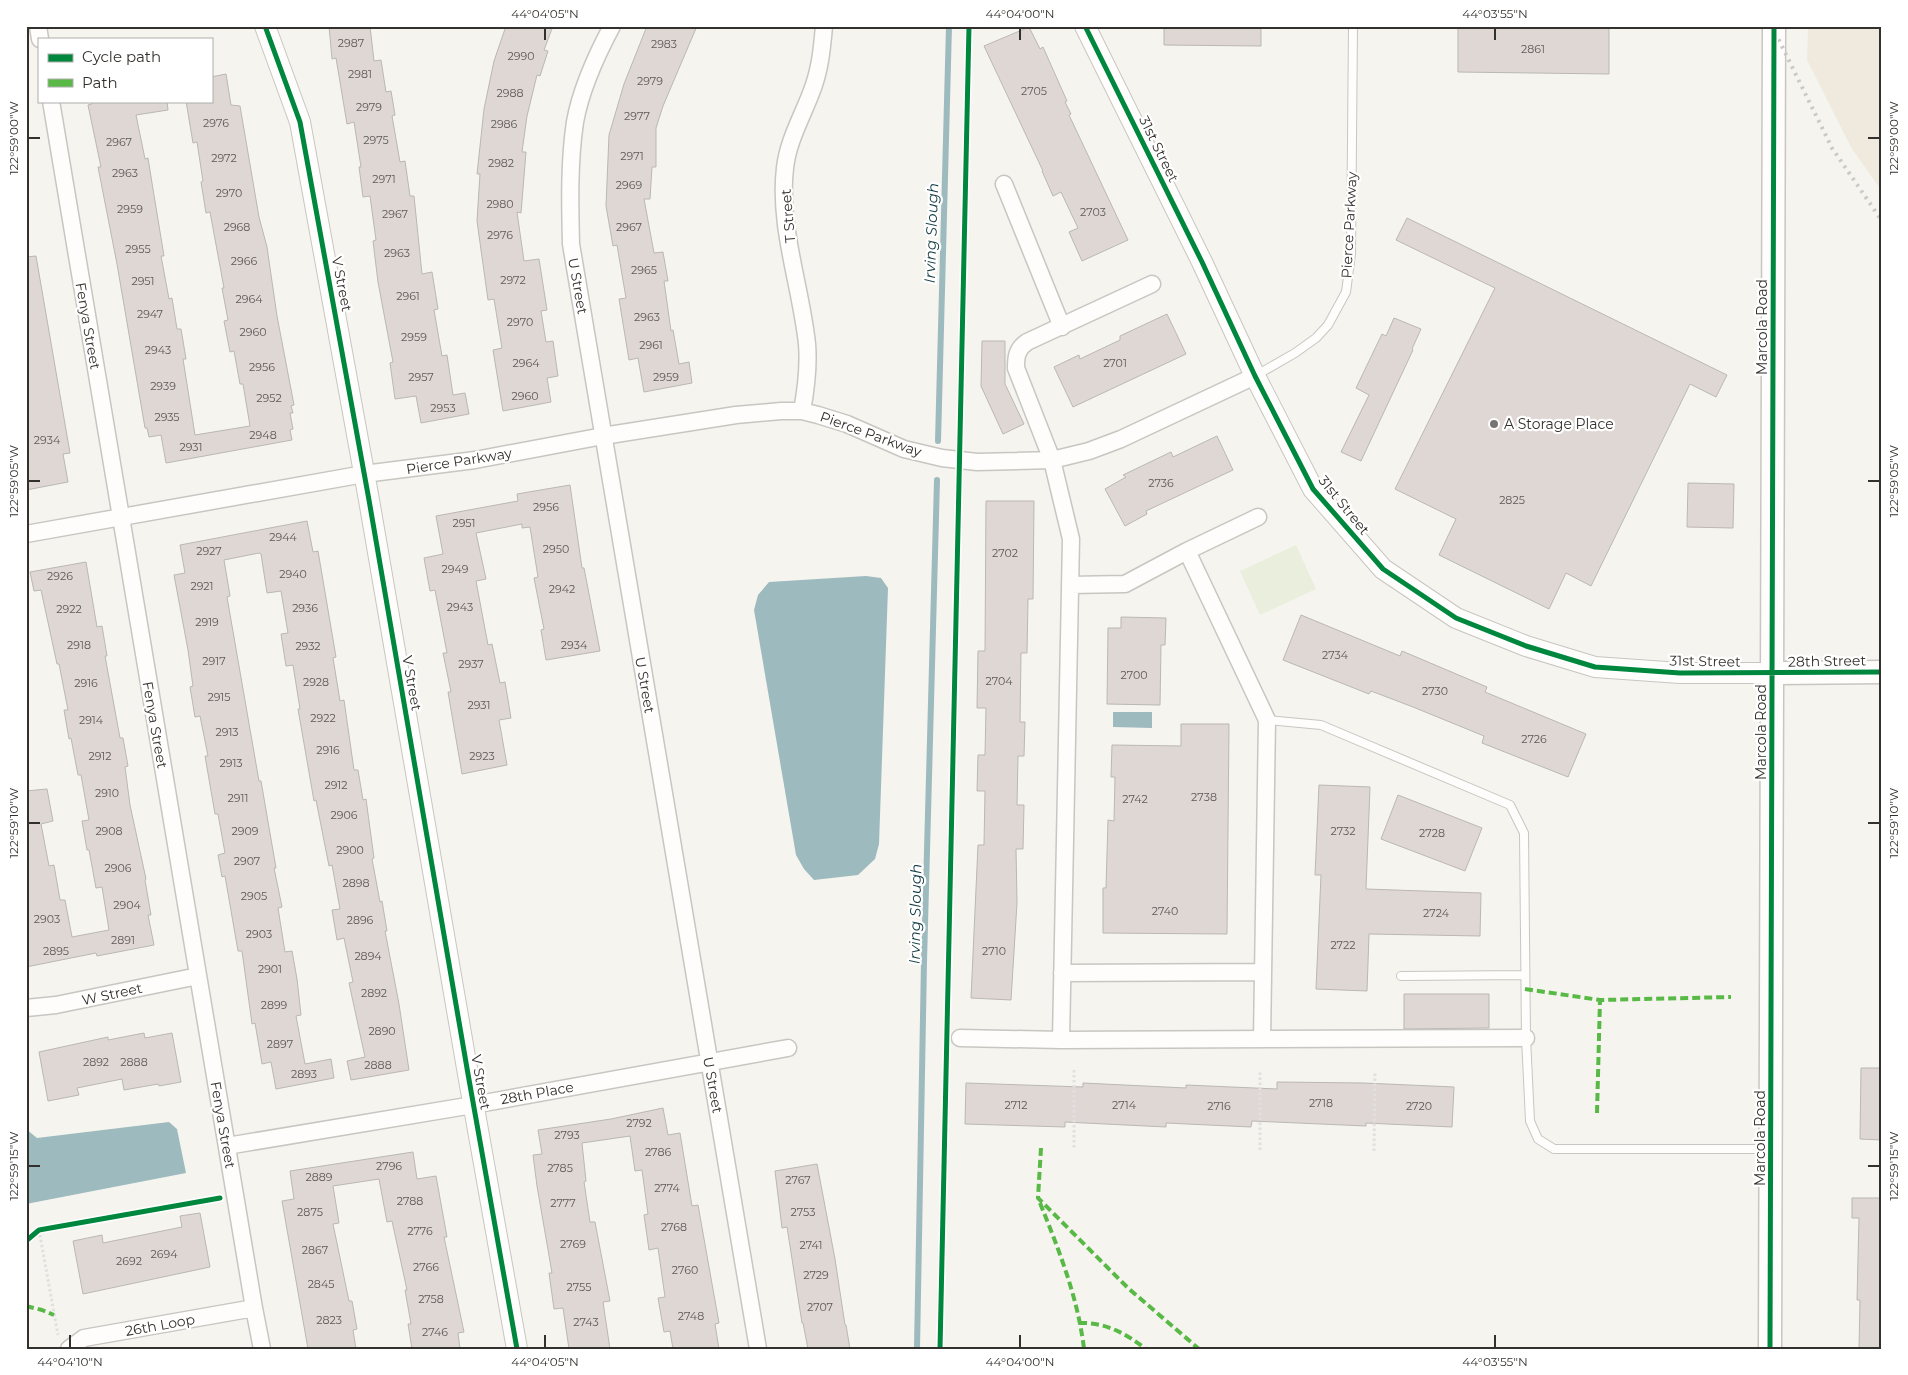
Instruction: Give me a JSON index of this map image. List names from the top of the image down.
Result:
{
  "streets": {
    "main road": ["Marcola Road", "28th Street"],
    "street": [
      "31st Street",
      "T Street",
      "Pierce Parkway",
      "V Street",
      "U Street",
      "Fenya Street",
      "W Street",
      "28th Place",
      "26th Loop"
    ]
  },
  "crossings": [
    ["31st Street", "Pierce Parkway"],
    ["31st Street", "Marcola Road"],
    ["31st Street", "28th Street"],
    ["T Street", "Pierce Parkway"],
    ["Pierce Parkway", "V Street"],
    ["Pierce Parkway", "U Street"],
    ["Pierce Parkway", "Fenya Street"],
    ["V Street", "28th Place"],
    ["U Street", "28th Place"],
    ["Fenya Street", "W Street"],
    ["Fenya Street", "28th Place"],
    ["Fenya Street", "26th Loop"],
    ["Marcola Road", "28th Street"]
  ],
  "water": ["Irving Slough"],
  "places": ["A Storage Place"],
  "house_numbers": [
    "2987",
    "2983",
    "2861",
    "2990",
    "2981",
    "2979",
    "2705",
    "2988",
    "2979",
    "2977",
    "2976",
    "2986",
    "2975",
    "2967",
    "2971",
    "2972",
    "2982",
    "2963",
    "2971",
    "2969",
    "2970",
    "2980",
    "2959",
    "2703",
    "2967",
    "2968",
    "2967",
    "2976",
    "2955",
    "2963",
    "2966",
    "2965",
    "2972",
    "2951",
    "2961",
    "2964",
    "2947",
    "2963",
    "2970",
    "2960",
    "2959",
    "2961",
    "2943",
    "2964",
    "2701",
    "2956",
    "2957",
    "2959",
    "2939",
    "2960",
    "2952",
    "2953",
    "2935",
    "2948",
    "2934",
    "2931",
    "2736",
    "2825",
    "2956",
    "2951",
    "2944",
    "2950",
    "2927",
    "2702",
    "2949",
    "2940",
    "2926",
    "2921",
    "2942",
    "2943",
    "2936",
    "2922",
    "2919",
    "2918",
    "2934",
    "2932",
    "2734",
    "2917",
    "2937",
    "2700",
    "2704",
    "2928",
    "2916",
    "2730",
    "2915",
    "2931",
    "2922",
    "2914",
    "2913",
    "2726",
    "2916",
    "2912",
    "2923",
    "2913",
    "2912",
    "2910",
    "2738",
    "2911",
    "2742",
    "2906",
    "2908",
    "2909",
    "2732",
    "2728",
    "2900",
    "2907",
    "2906",
    "2898",
    "2905",
    "2904",
    "2740",
    "2724",
    "2903",
    "2896",
    "2903",
    "2891",
    "2722",
    "2895",
    "2710",
    "2894",
    "2901",
    "2892",
    "2899",
    "2890",
    "2897",
    "2892",
    "2888",
    "2888",
    "2893",
    "2718",
    "2712",
    "2714",
    "2716",
    "2720",
    "2792",
    "2793",
    "2786",
    "2796",
    "2785",
    "2889",
    "2767",
    "2774",
    "2788",
    "2777",
    "2875",
    "2753",
    "2768",
    "2776",
    "2769",
    "2741",
    "2867",
    "2694",
    "2692",
    "2766",
    "2760",
    "2729",
    "2845",
    "2755",
    "2758",
    "2707",
    "2748",
    "2823",
    "2743",
    "2746"
  ],
  "legend": ["Cycle path", "Path"],
  "coordinates": [
    "44°04'05\"N",
    "44°04'00\"N",
    "44°03'55\"N",
    "122°59'00\"W",
    "122°59'05\"W",
    "122°59'10\"W",
    "122°59'15\"W",
    "44°04'10\"N"
  ]
}
